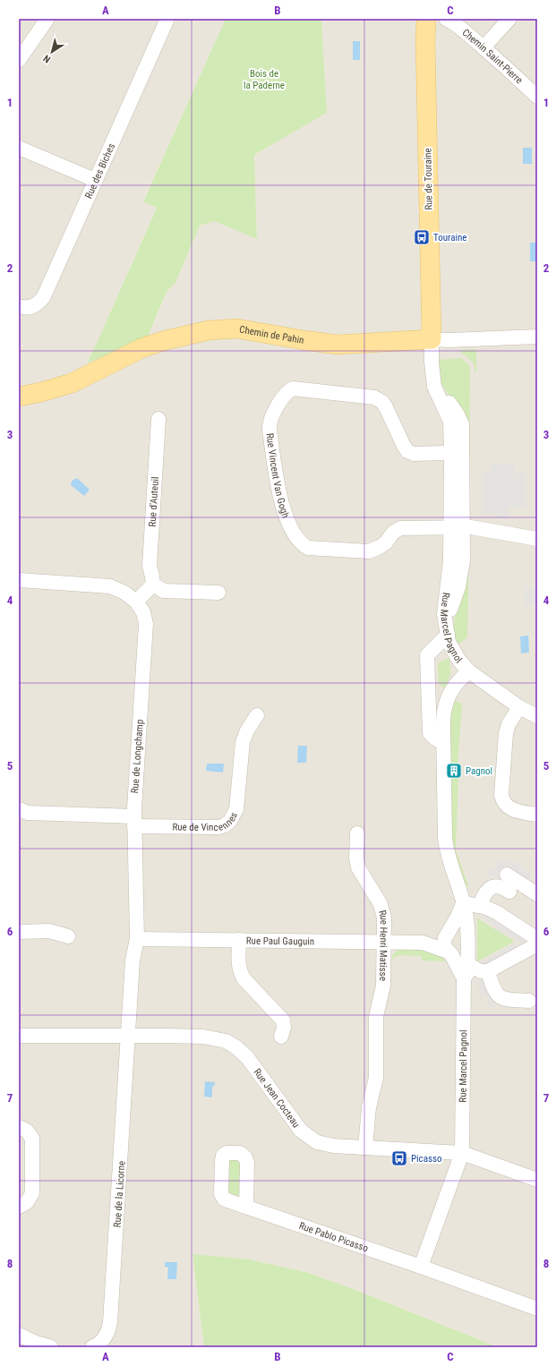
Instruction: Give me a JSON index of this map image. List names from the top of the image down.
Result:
{
  "streets": {
    "main road": ["Rue de Touraine", "Chemin de Pahin"],
    "street": [
      "Chemin Saint-Pierre",
      "Rue des Biches",
      "Rue Vincent Van Gogh",
      "Rue d'Auteuil",
      "Rue Marcel Pagnol",
      "Rue de Longchamp",
      "Rue de Vincennes",
      "Rue Paul Gauguin",
      "Rue Henri Matisse",
      "Rue Jean Cocteau",
      "Rue de la Licorne",
      "Rue Pablo Picasso"
    ]
  },
  "crossings": [
    ["Rue de Touraine", "Chemin de Pahin"],
    ["Rue Marcel Pagnol", "Rue Paul Gauguin"],
    ["Rue Marcel Pagnol", "Rue Jean Cocteau"],
    ["Rue de Longchamp", "Rue de Vincennes"],
    ["Rue de Longchamp", "Rue Paul Gauguin"],
    ["Rue de Longchamp", "Rue Jean Cocteau"],
    ["Rue de Longchamp", "Rue de la Licorne"],
    ["Rue Paul Gauguin", "Rue Henri Matisse"],
    ["Rue Henri Matisse", "Rue Jean Cocteau"],
    ["Rue Jean Cocteau", "Rue de la Licorne"]
  ],
  "parks": ["Bois de la Paderne"],
  "places": {
    "bus stop": ["Touraine", "Picasso"],
    "building": ["Pagnol"]
  },
  "north": "bottom left",
  "grid": {
    "columns": ["A", "B", "C"],
    "rows": [
      "1",
      "2",
      "3",
      "4",
      "5",
      "6",
      "7",
      "8"
    ]
  }
}
